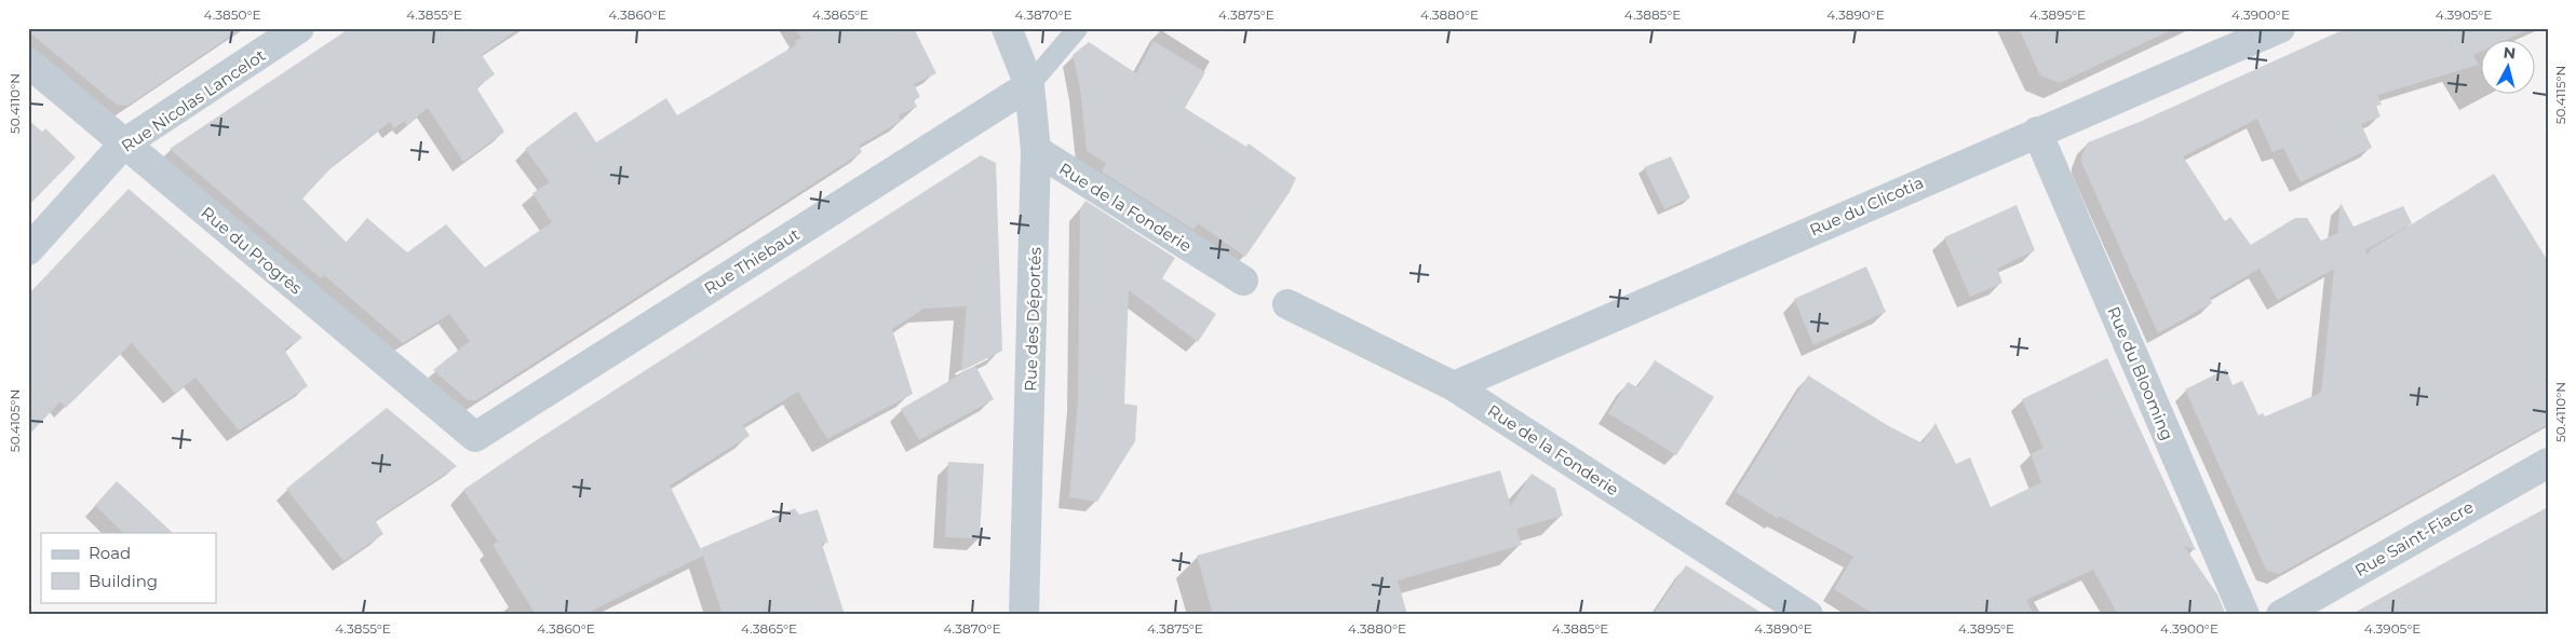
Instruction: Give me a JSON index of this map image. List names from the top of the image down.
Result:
{
  "streets": {
    "street": [
      "Rue Nicolas Lancelot",
      "Rue du Clicotia",
      "Rue de la Fonderie",
      "Rue du Progrès",
      "Rue Thiebaut",
      "Rue des Déportés",
      "Rue du Blooming",
      "Rue Saint-Fiacre"
    ]
  },
  "crossings": [
    ["Rue Nicolas Lancelot", "Rue du Progrès"],
    ["Rue du Clicotia", "Rue de la Fonderie"],
    ["Rue du Clicotia", "Rue du Blooming"],
    ["Rue de la Fonderie", "Rue des Déportés"],
    ["Rue du Progrès", "Rue Thiebaut"],
    ["Rue Thiebaut", "Rue des Déportés"]
  ],
  "legend": ["Road", "Building"],
  "north": "top",
  "coordinates": [
    "4.3850°E",
    "4.3855°E",
    "4.3860°E",
    "4.3865°E",
    "4.3870°E",
    "4.3875°E",
    "4.3880°E",
    "4.3885°E",
    "4.3890°E",
    "4.3895°E",
    "4.3900°E",
    "4.3905°E",
    "50.4115°N",
    "50.4110°N",
    "50.4105°N"
  ]
}
